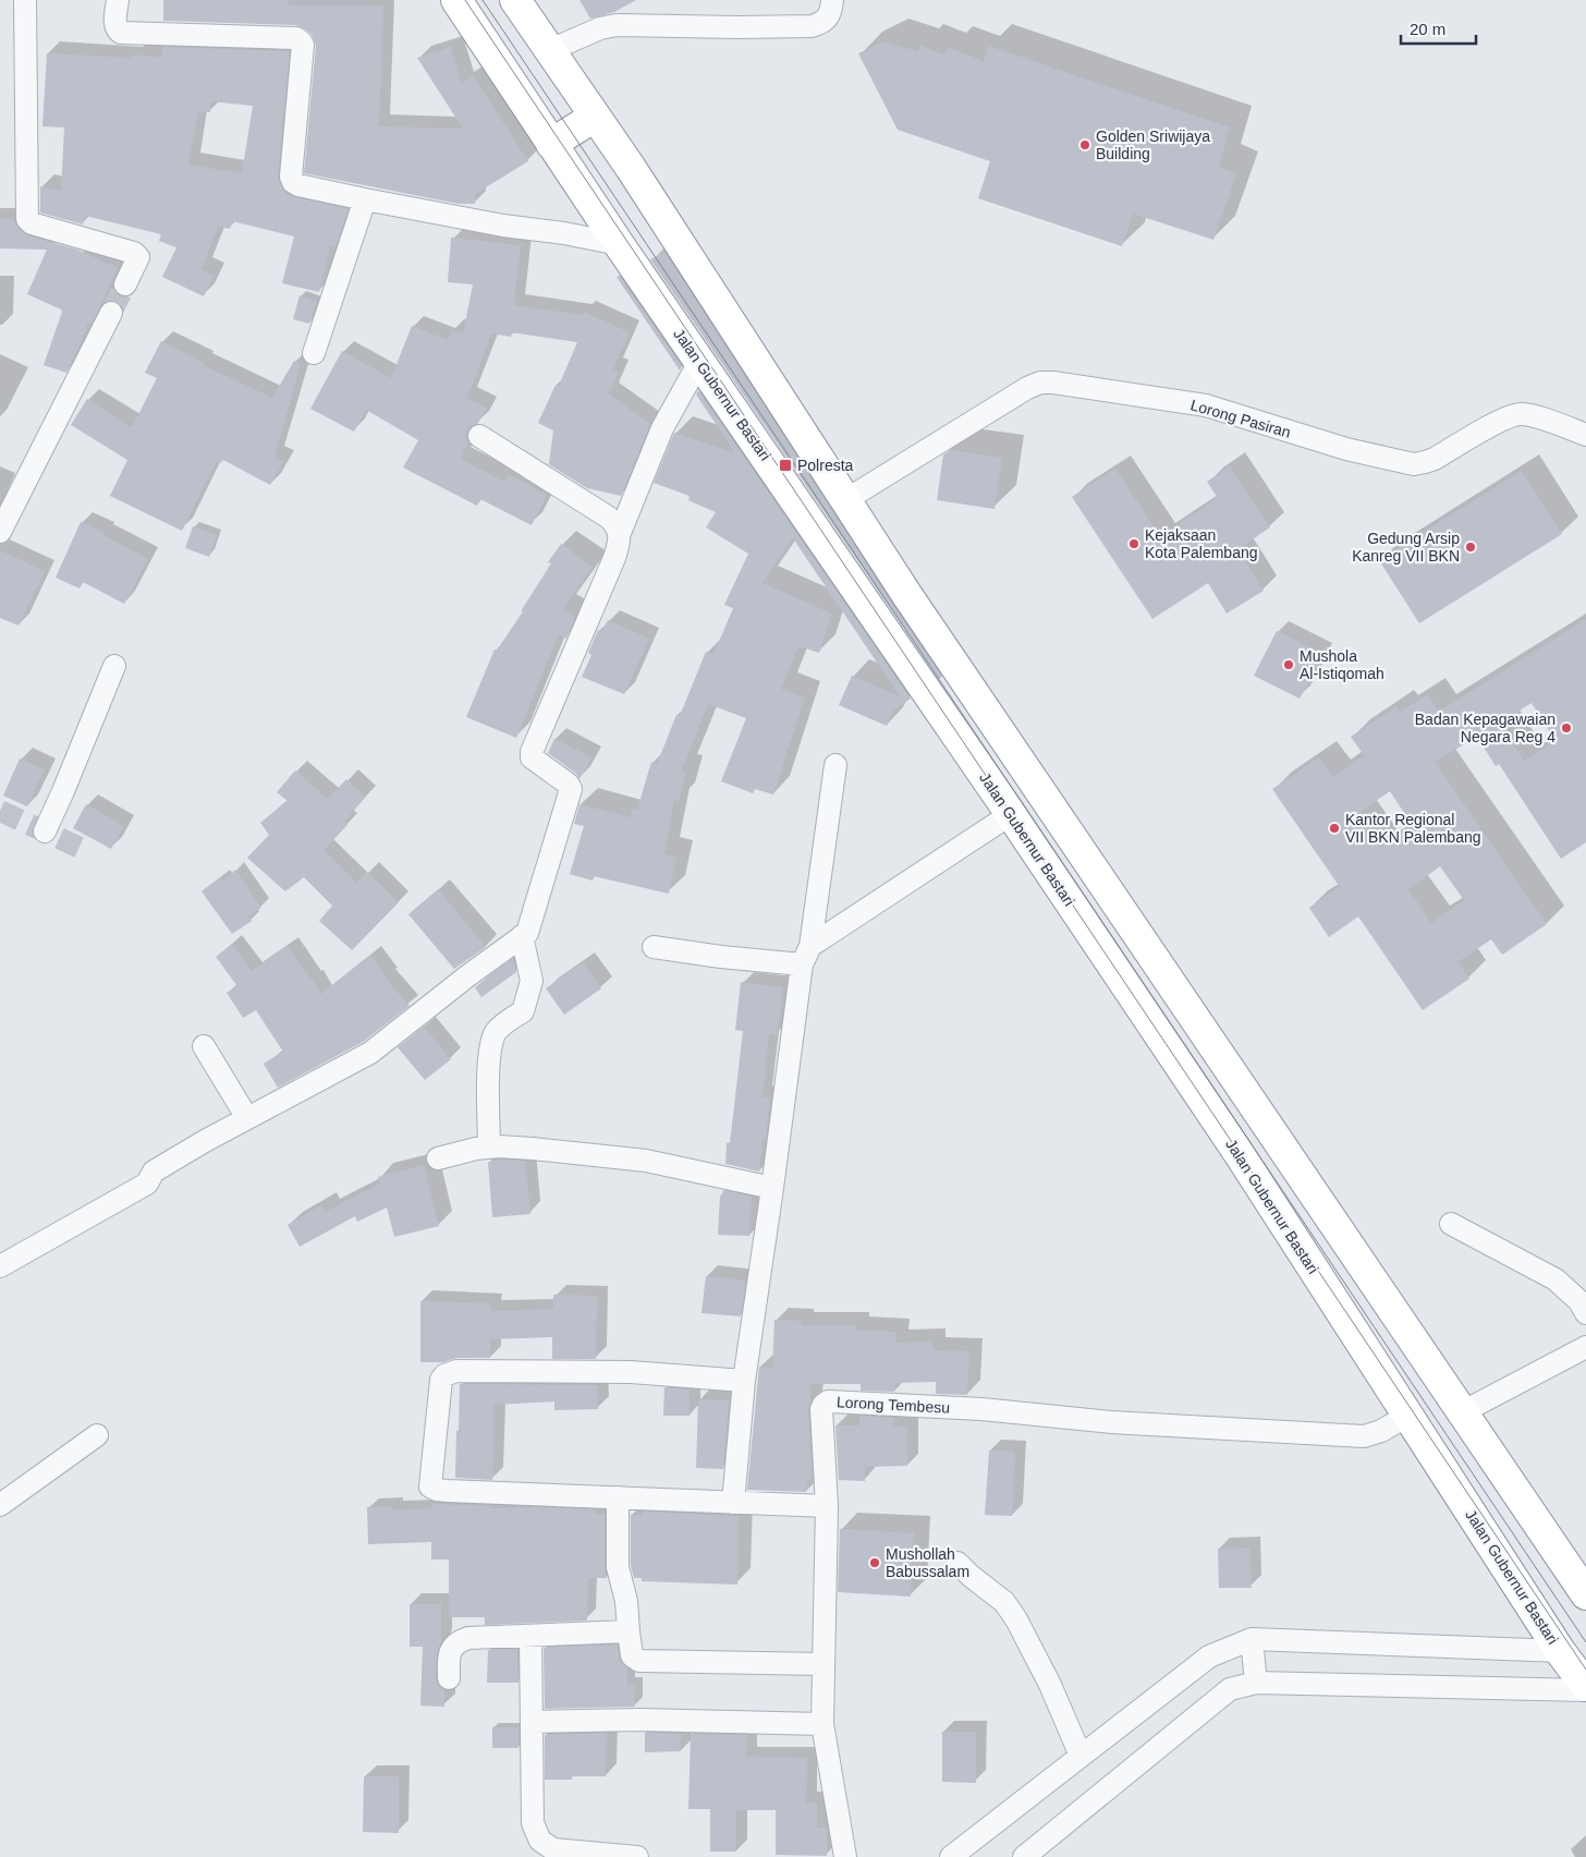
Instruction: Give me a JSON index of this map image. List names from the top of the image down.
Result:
{
  "streets": {
    "highway": ["Jalan Gubernur Bastari"],
    "street": ["Lorong Pasiran", "Lorong Tembesu"]
  },
  "crossings": [
    ["Jalan Gubernur Bastari", "Lorong Tembesu"]
  ],
  "places": {
    "other": [
      "Golden Sriwijaya Building",
      "Kejaksaan Kota Palembang",
      "Gedung Arsip Kanreg VII BKN",
      "Mushola Al-Istiqomah",
      "Badan Kepagawaian Negara Reg 4",
      "Kantor Regional VII BKN Palembang",
      "Mushollah Babussalam"
    ],
    "transit": ["Polresta"]
  },
  "scale_bar": "20 m"
}
